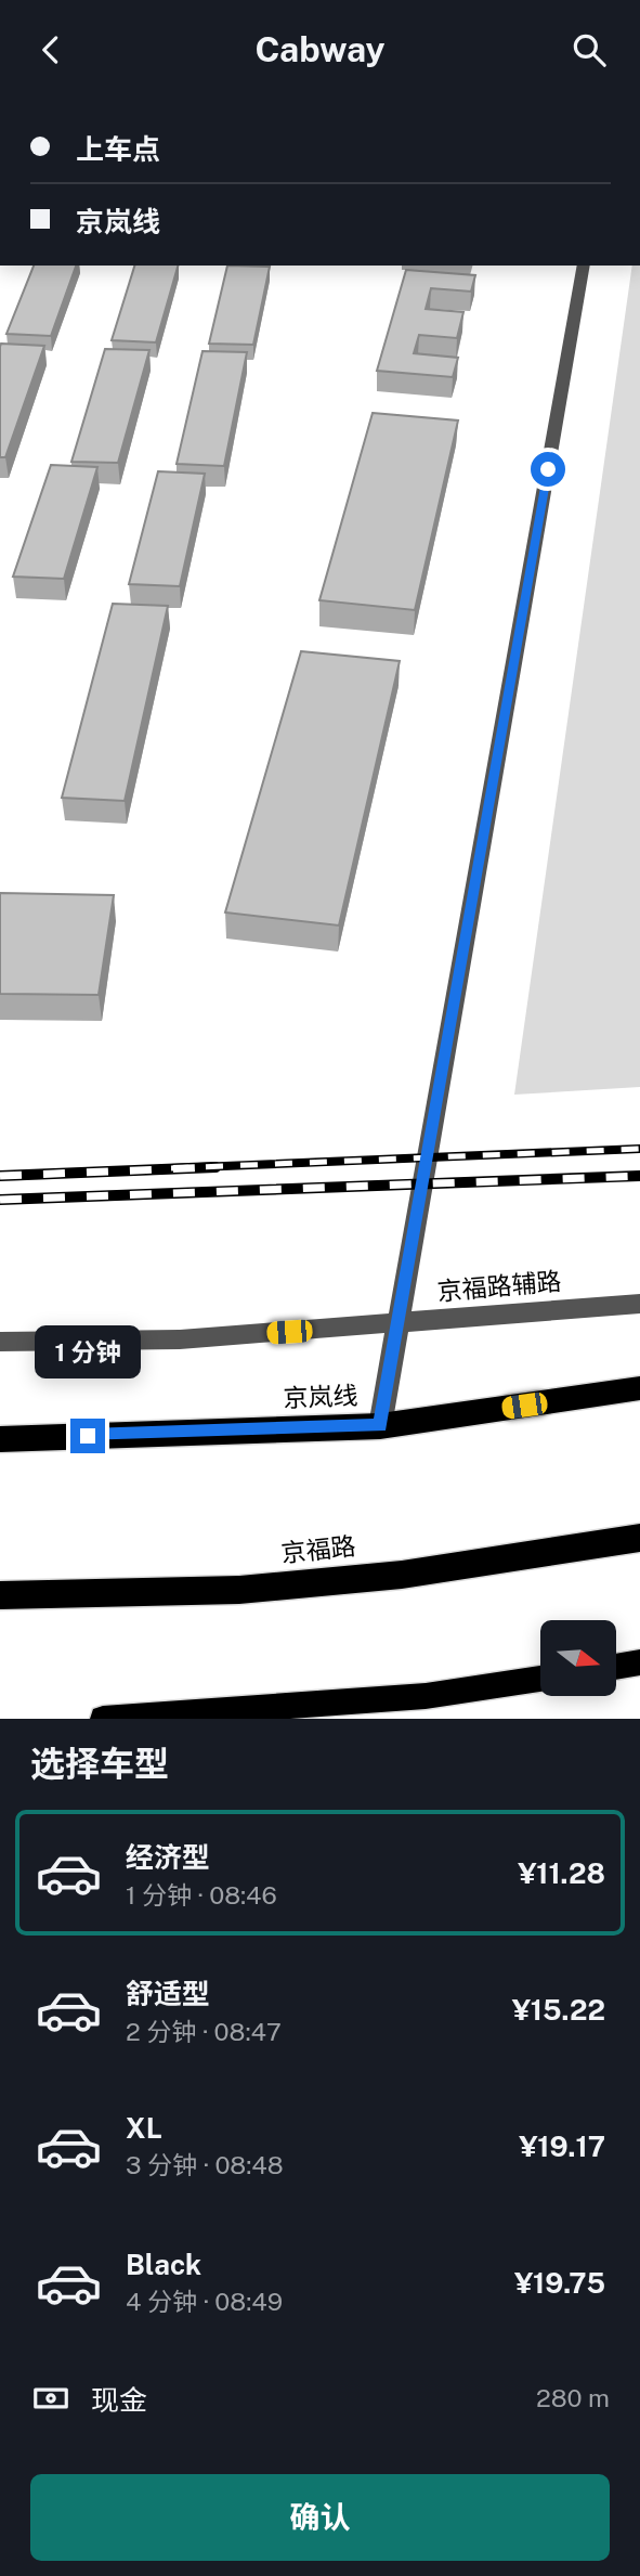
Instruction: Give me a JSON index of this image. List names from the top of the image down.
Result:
{
  "streets": {
    "highway": ["京岚线", "京福路"],
    "street": ["京福路辅路"]
  },
  "north": "right",
  "page": {
    "header": "Cabway",
    "banner": ["上车点", "京岚线"],
    "bubble": "1 分钟",
    "heading": "选择车型",
    "list": [
      {
        "name": "经济型",
        "note": "1 分钟 · 08:46",
        "value": "¥11.28"
      },
      {
        "name": "舒适型",
        "note": "2 分钟 · 08:47",
        "value": "¥15.22"
      },
      {
        "name": "XL",
        "note": "3 分钟 · 08:48",
        "value": "¥19.17"
      },
      {
        "name": "Black",
        "note": "4 分钟 · 08:49",
        "value": "¥19.75"
      }
    ],
    "pay": ["现金", "280 m"],
    "buttons": "确认"
  }
}
